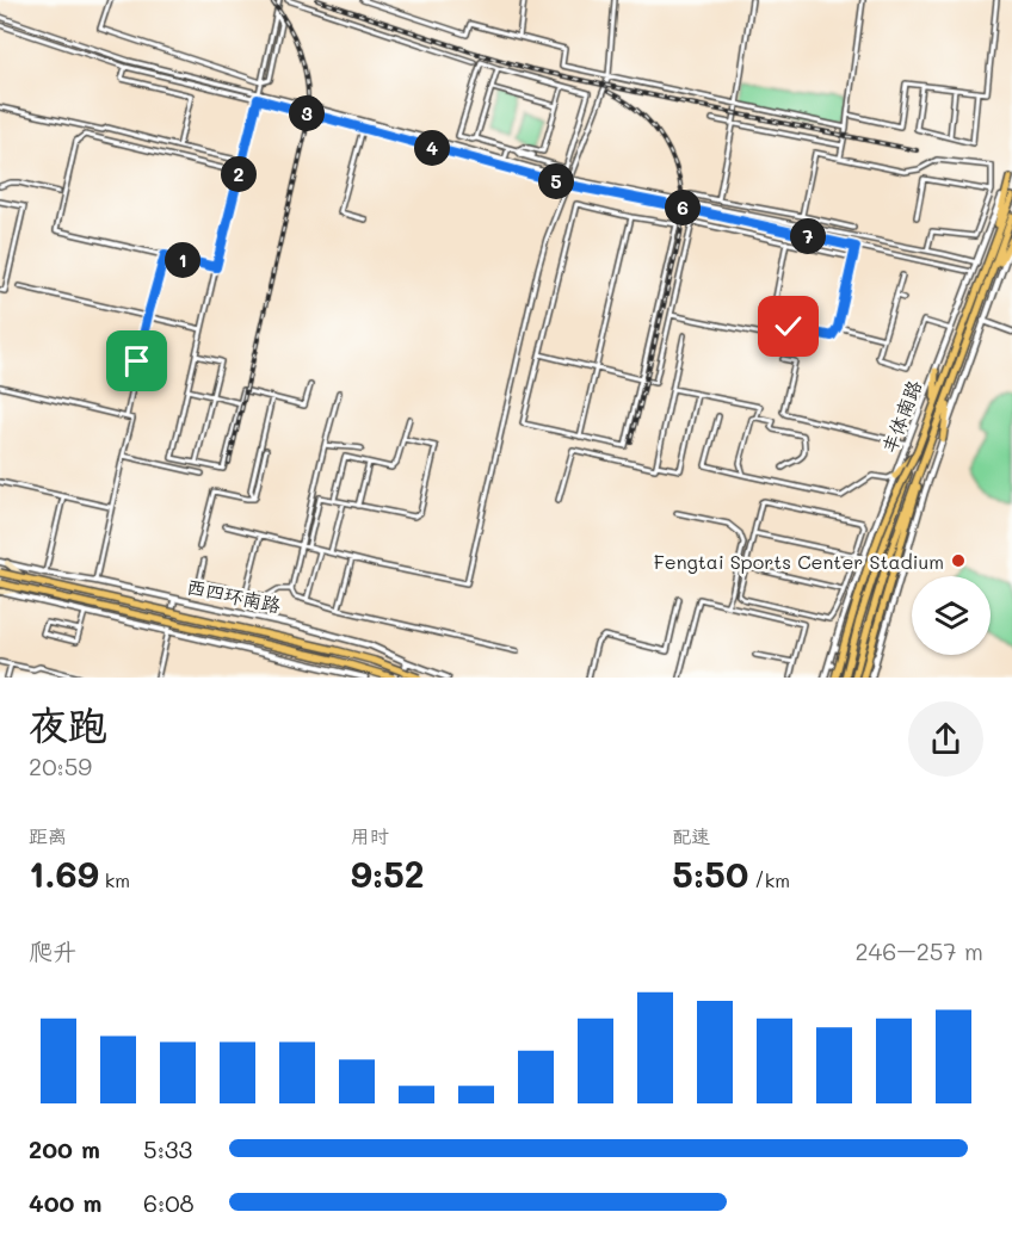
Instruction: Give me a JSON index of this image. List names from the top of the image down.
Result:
{
  "streets": {
    "highway": ["丰体南路", "西四环南路"]
  },
  "places": ["Fengtai Sports Center Stadium"],
  "page": {
    "pins": [
      "3",
      "4",
      "2",
      "5",
      "6",
      "7",
      "1"
    ],
    "heading": ["夜跑", "20:59"],
    "stats": [
      ["距离", "1.69 km"],
      ["用时", "9:52"],
      ["配速", "5:50 /km"]
    ],
    "chart": ["爬升", "246–257 m"],
    "list": [
      {
        "name": "200 m",
        "note": "5:33"
      },
      {
        "name": "400 m",
        "note": "6:08"
      }
    ]
  }
}
